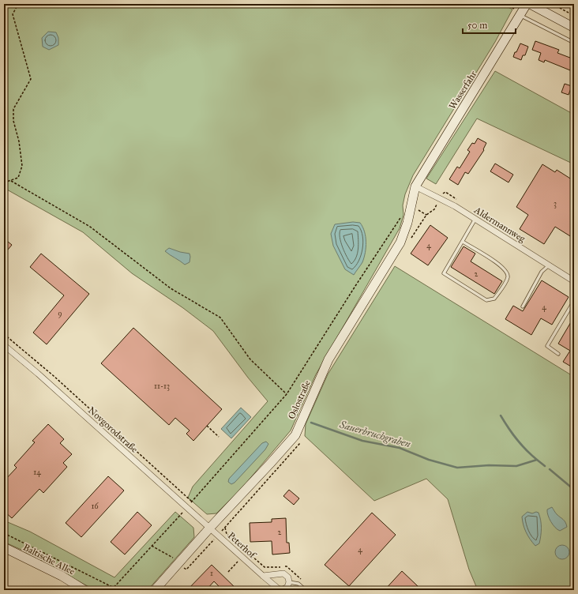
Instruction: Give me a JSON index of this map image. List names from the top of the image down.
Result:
{
  "streets": {
    "street": [
      "Wasserfahr",
      "Aldermannweg",
      "Oslostraße",
      "Novgorodstraße",
      "Peterhof",
      "Baltische Allee"
    ]
  },
  "crossings": [
    ["Wasserfahr", "Aldermannweg"],
    ["Wasserfahr", "Oslostraße"],
    ["Aldermannweg", "Oslostraße"],
    ["Oslostraße", "Novgorodstraße"],
    ["Oslostraße", "Peterhof"],
    ["Novgorodstraße", "Peterhof"]
  ],
  "water": ["Sauerbruchgraben"],
  "house_numbers": [
    "3",
    "4",
    "2",
    "4",
    "9",
    "11-13",
    "14",
    "16",
    "2",
    "4",
    "1"
  ],
  "scale_bar": "50 m"
}
